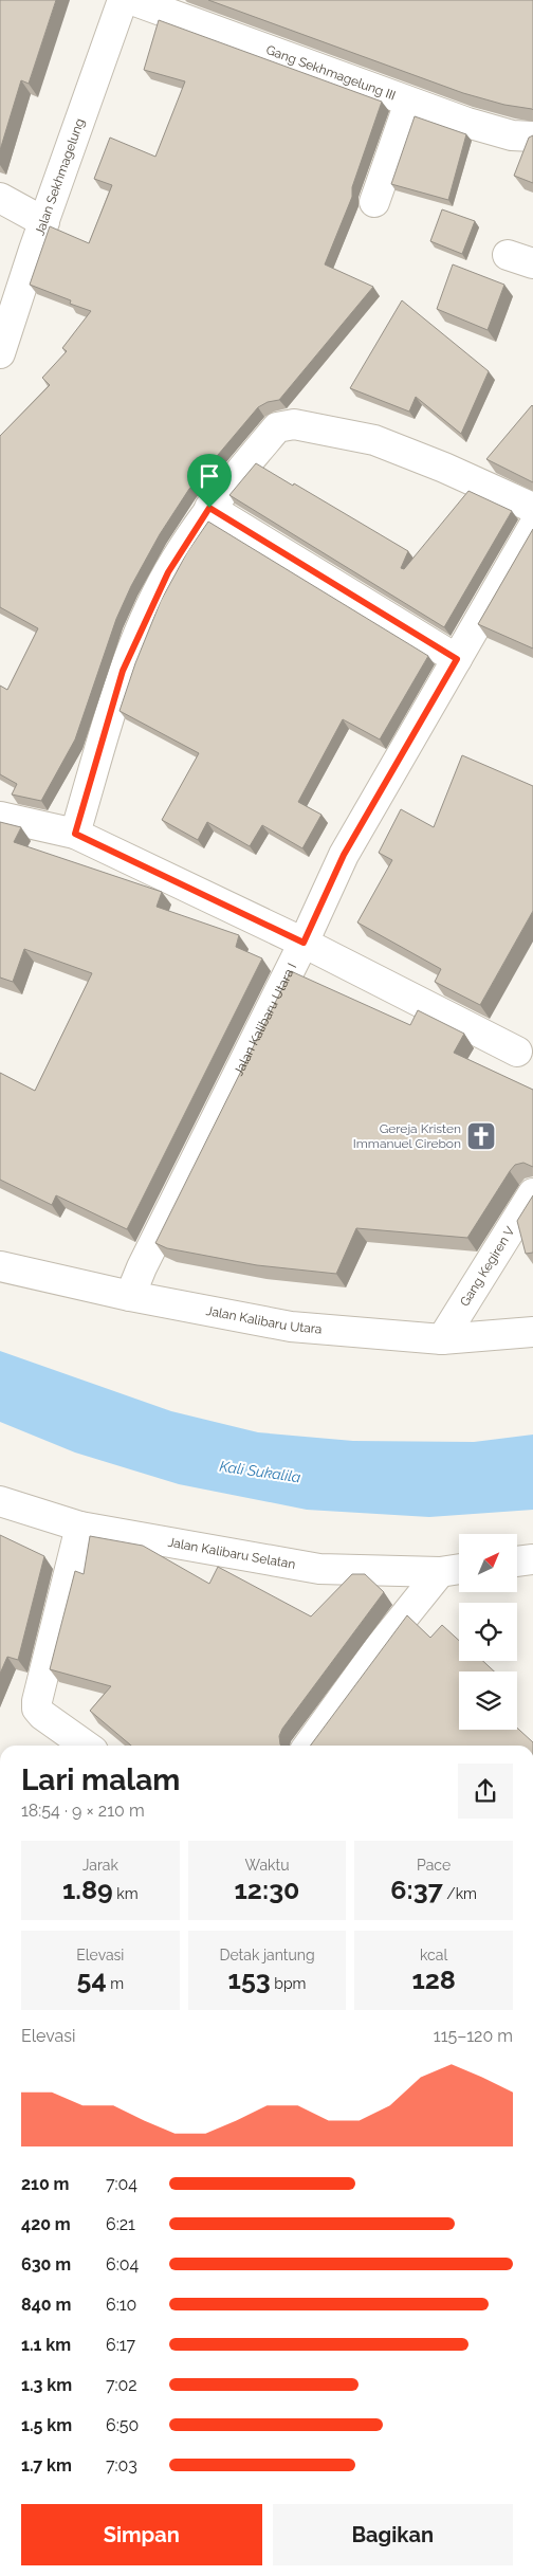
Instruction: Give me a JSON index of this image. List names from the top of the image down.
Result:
{
  "streets": {
    "street": [
      "Gang Sekhmagelung III",
      "Jalan Sekhmagelung",
      "Jalan Kalibaru Utara I",
      "Gang Kegiren V",
      "Jalan Kalibaru Utara",
      "Jalan Kalibaru Selatan"
    ]
  },
  "crossings": [
    ["Jalan Kalibaru Utara I", "Jalan Kalibaru Utara"],
    ["Gang Kegiren V", "Jalan Kalibaru Utara"]
  ],
  "water": ["Kali Sukalila"],
  "places": {
    "church": ["Gereja Kristen Immanuel Cirebon"]
  },
  "north": "top right",
  "page": {
    "heading": ["Lari malam", "18:54 · 9 × 210 m"],
    "stats": [
      ["Jarak", "1.89 km"],
      ["Waktu", "12:30"],
      ["Pace", "6:37 /km"],
      ["Elevasi", "54 m"],
      ["Detak jantung", "153 bpm"],
      ["kcal", "128"]
    ],
    "chart": ["Elevasi", "115–120 m"],
    "list": [
      {
        "name": "210 m",
        "note": "7:04"
      },
      {
        "name": "420 m",
        "note": "6:21"
      },
      {
        "name": "630 m",
        "note": "6:04"
      },
      {
        "name": "840 m",
        "note": "6:10"
      },
      {
        "name": "1.1 km",
        "note": "6:17"
      },
      {
        "name": "1.3 km",
        "note": "7:02"
      },
      {
        "name": "1.5 km",
        "note": "6:50"
      },
      {
        "name": "1.7 km",
        "note": "7:03"
      }
    ],
    "buttons": ["Simpan", "Bagikan"]
  }
}
